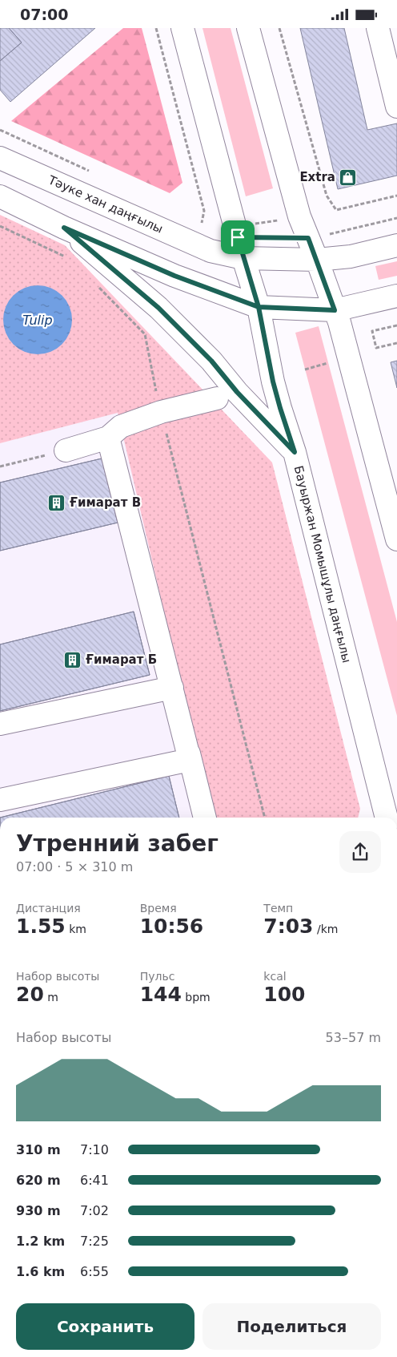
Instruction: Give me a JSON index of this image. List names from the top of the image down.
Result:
{
  "streets": {
    "main road": ["Тәуке хан даңғылы", "Бауыржан Момышұлы даңғылы"]
  },
  "crossings": [
    ["Тәуке хан даңғылы", "Бауыржан Момышұлы даңғылы"]
  ],
  "water": ["Tulip"],
  "places": {
    "shop": ["Extra"],
    "building": ["Ғимарат В", "Ғимарат Б"]
  },
  "page": {
    "status": "07:00",
    "heading": ["Утренний забег", "07:00 · 5 × 310 m"],
    "stats": [
      ["Дистанция", "1.55 km"],
      ["Время", "10:56"],
      ["Темп", "7:03 /km"],
      ["Набор высоты", "20 m"],
      ["Пульс", "144 bpm"],
      ["kcal", "100"]
    ],
    "chart": ["Набор высоты", "53–57 m"],
    "list": [
      {
        "name": "310 m",
        "note": "7:10"
      },
      {
        "name": "620 m",
        "note": "6:41"
      },
      {
        "name": "930 m",
        "note": "7:02"
      },
      {
        "name": "1.2 km",
        "note": "7:25"
      },
      {
        "name": "1.6 km",
        "note": "6:55"
      }
    ],
    "buttons": ["Сохранить", "Поделиться"]
  }
}
